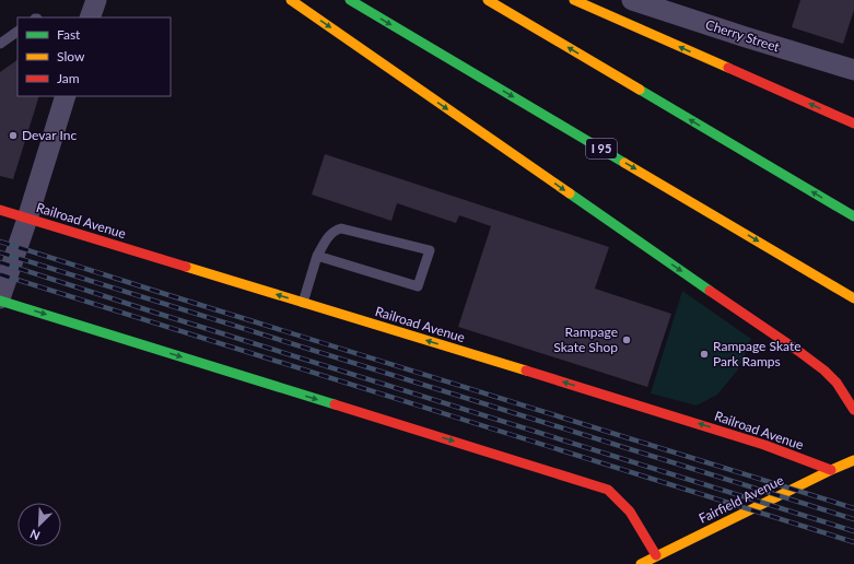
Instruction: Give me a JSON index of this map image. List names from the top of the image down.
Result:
{
  "streets": {
    "main road": ["I 95", "Railroad Avenue", "Fairfield Avenue"],
    "street": ["Cherry Street"]
  },
  "crossings": [
    ["Railroad Avenue", "Fairfield Avenue"]
  ],
  "places": ["Devar Inc", "Rampage Skate Shop", "Rampage Skate Park Ramps"],
  "legend": ["Fast", "Slow", "Jam"],
  "north": "bottom left"
}
